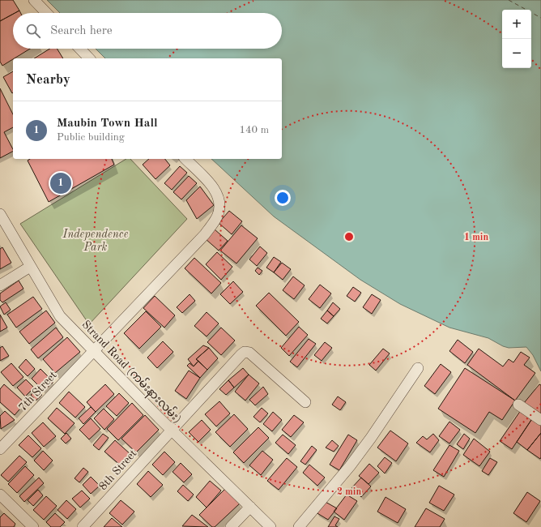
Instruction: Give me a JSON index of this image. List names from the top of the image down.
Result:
{
  "streets": {
    "street": ["Strand Road (ကမ်းနားလမ်း)", "7th Street", "8th Street"]
  },
  "crossings": [
    ["Strand Road (ကမ်းနားလမ်း)", "7th Street"],
    ["Strand Road (ကမ်းနားလမ်း)", "8th Street"]
  ],
  "parks": ["Independence Park"],
  "page": {
    "map_buttons": ["+", "−"],
    "search": "Search here",
    "heading": "Nearby",
    "list": [
      {
        "mark": "1",
        "name": "Maubin Town Hall",
        "note": "Public building",
        "value": "140 m"
      }
    ],
    "pins": "1"
  },
  "rings": ["1 min", "2 min"]
}
